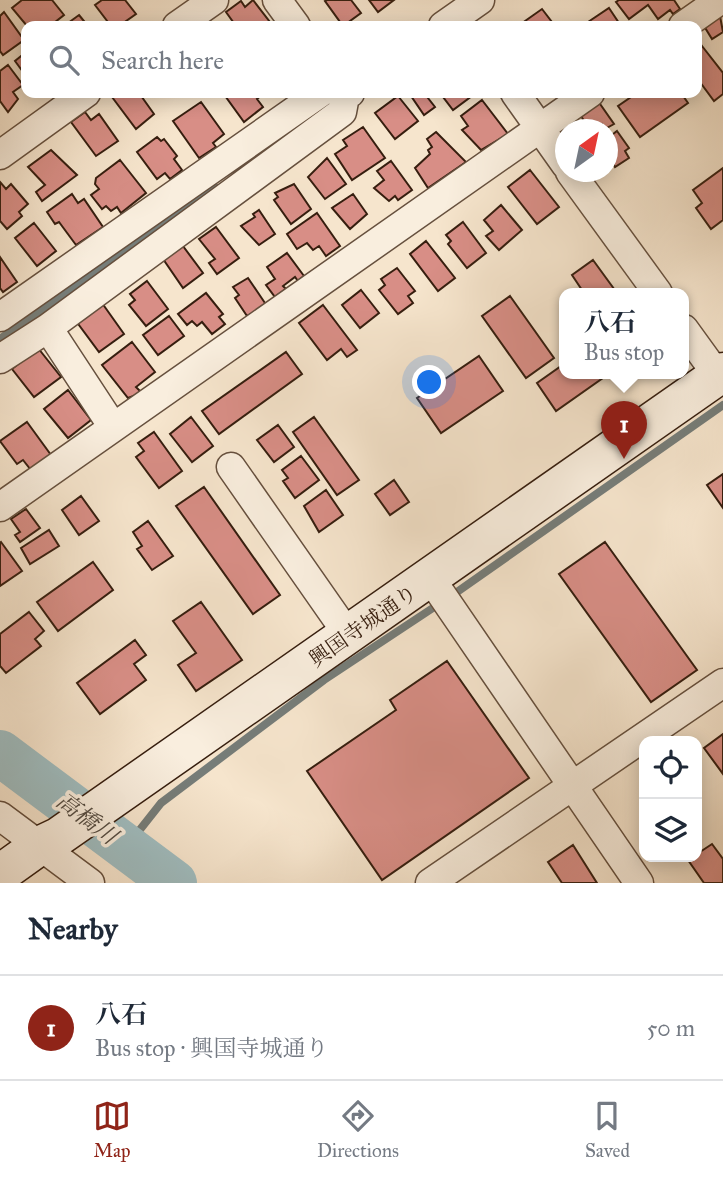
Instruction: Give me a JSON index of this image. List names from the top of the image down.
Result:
{
  "streets": {
    "main road": ["興国寺城通り"]
  },
  "water": ["高橋川"],
  "north": "top right",
  "page": {
    "search": "Search here",
    "popup": ["八石", "Bus stop"],
    "pins": "1",
    "heading": "Nearby",
    "list": [
      {
        "mark": "1",
        "name": "八石",
        "note": "Bus stop · 興国寺城通り",
        "value": "50 m"
      }
    ],
    "nav": ["Map", "Directions", "Saved"]
  }
}
